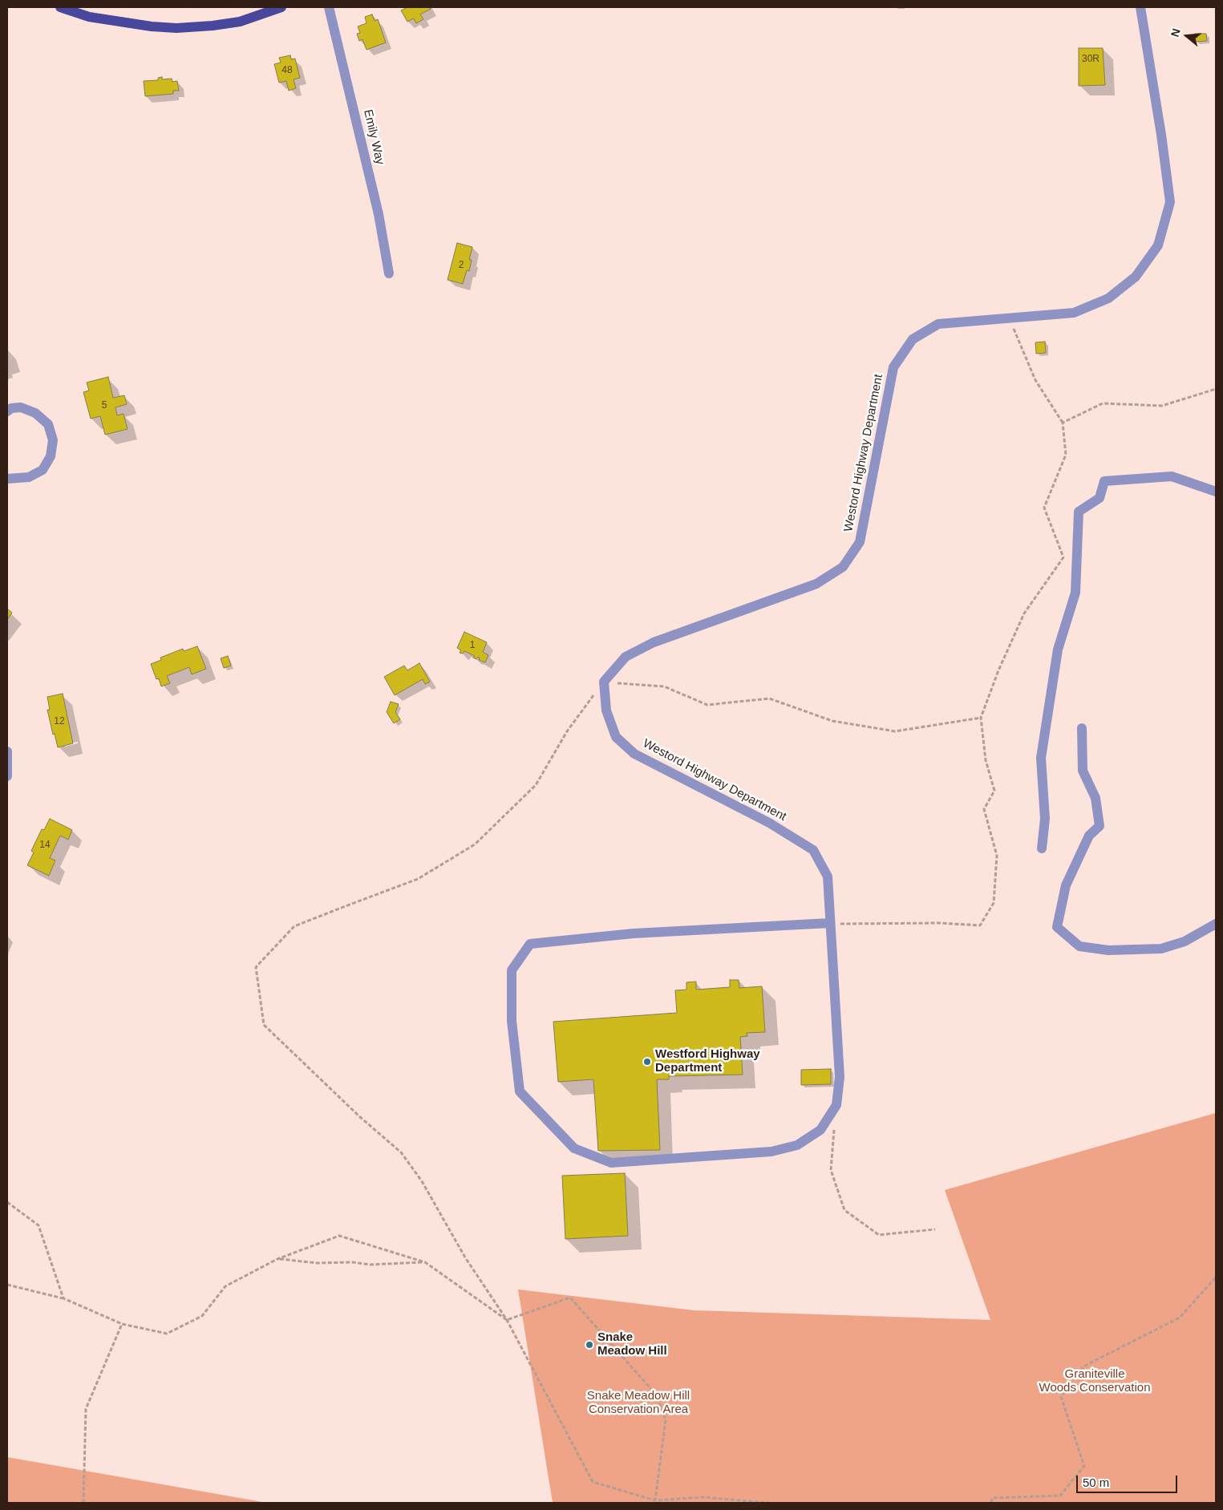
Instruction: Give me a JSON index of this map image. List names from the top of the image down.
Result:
{
  "streets": {
    "street": ["Emily Way", "Westord Highway Department"]
  },
  "parks": ["Graniteville Woods Conservation", "Snake Meadow Hill Conservation Area"],
  "places": ["Westford Highway Department", "Snake Meadow Hill"],
  "house_numbers": [
    "30R",
    "48",
    "2",
    "5",
    "1",
    "12",
    "14"
  ],
  "scale_bar": "50 m",
  "north": "left"
}
